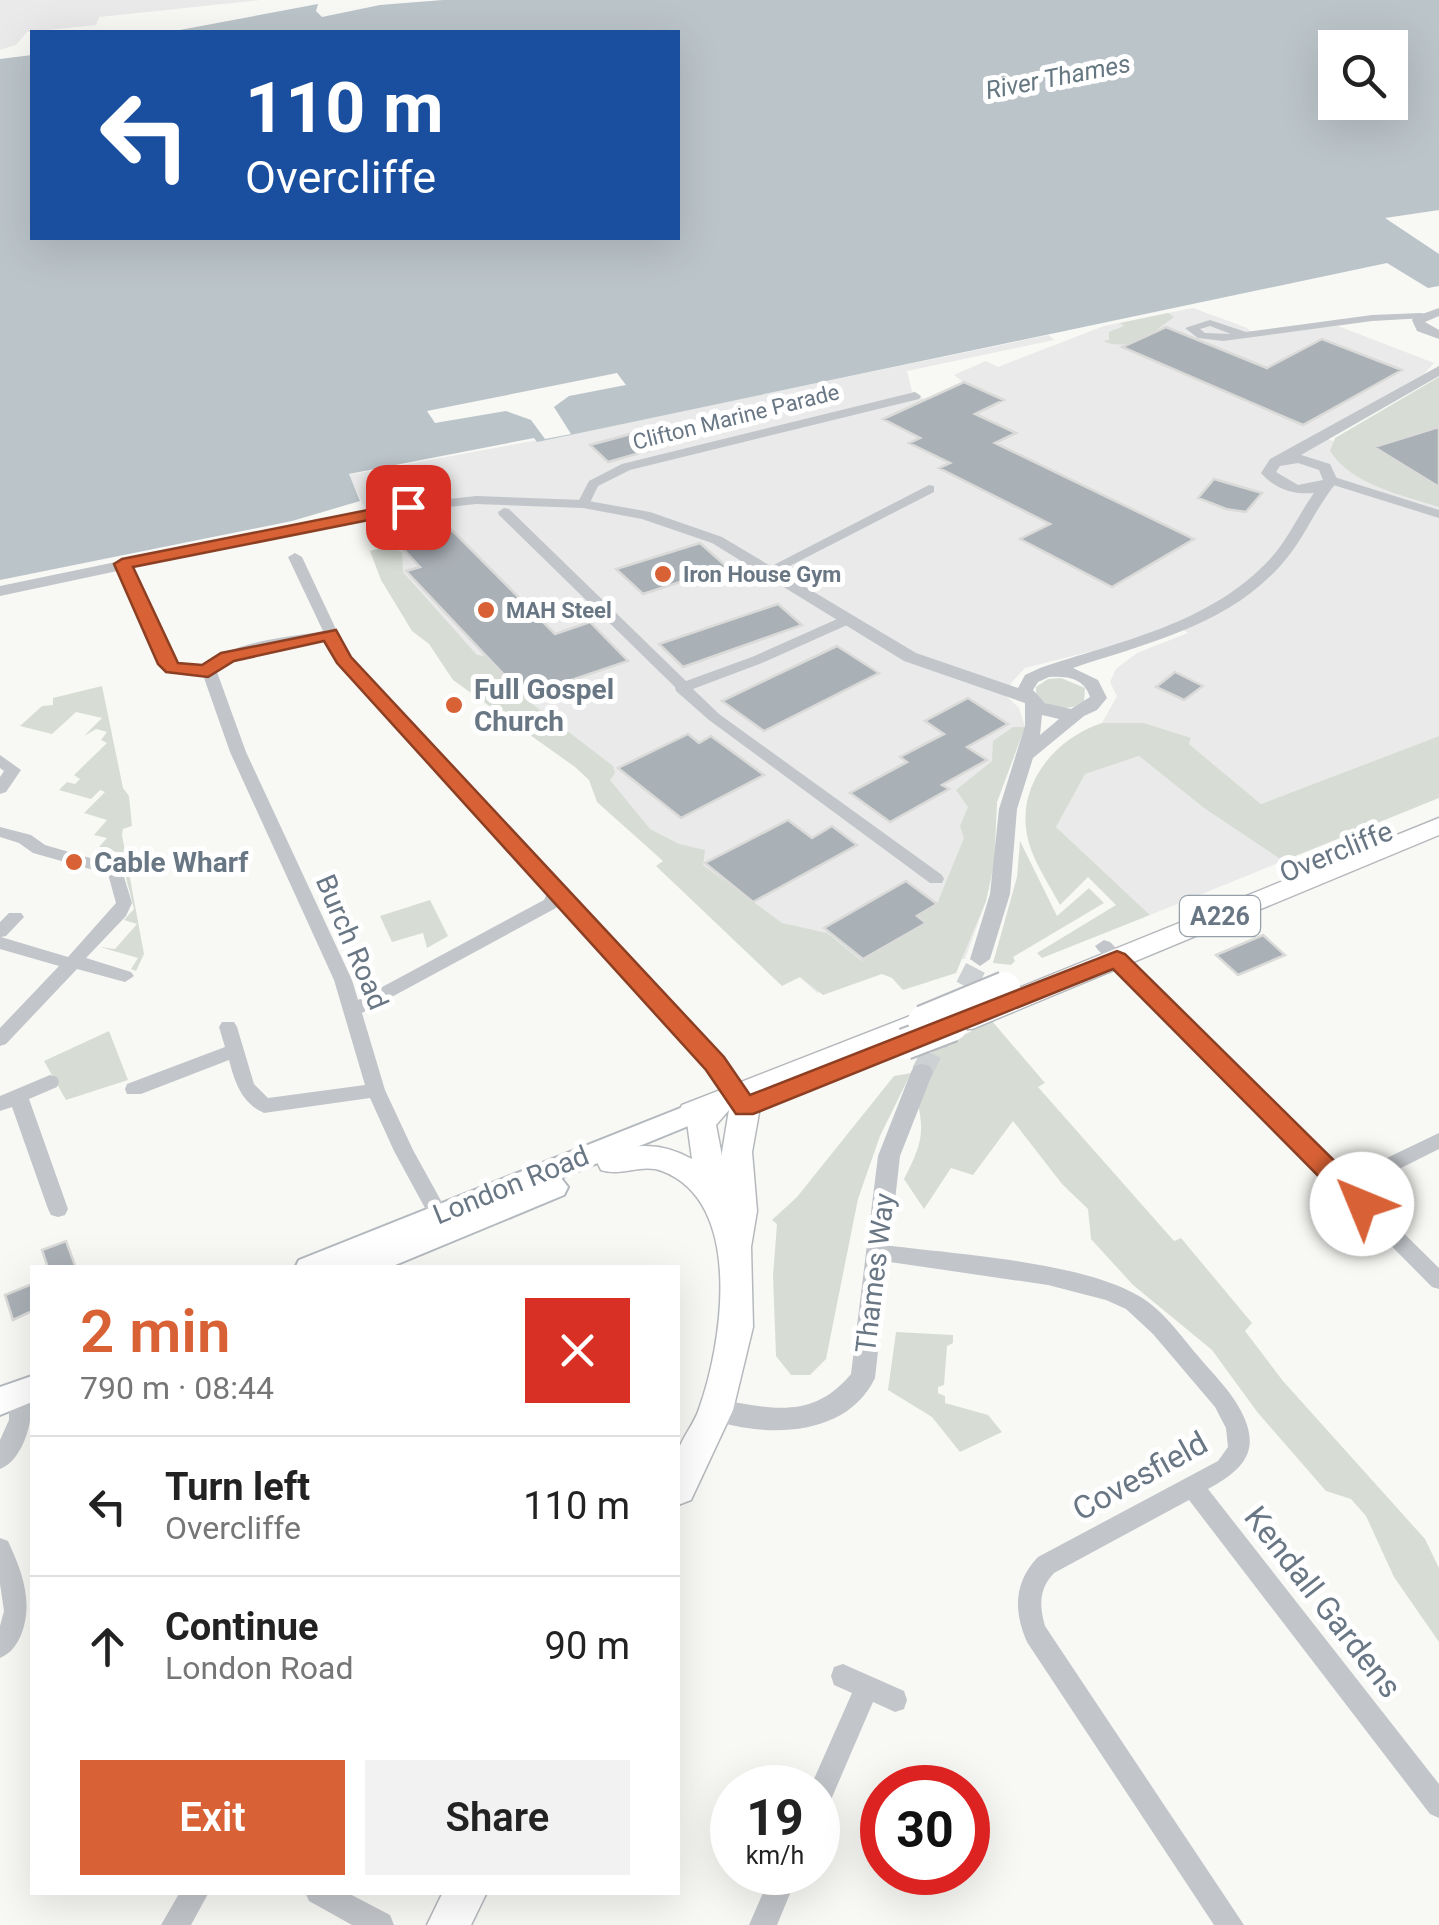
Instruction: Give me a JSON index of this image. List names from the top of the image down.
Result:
{
  "streets": {
    "main road": ["Overcliffe", "A226", "London Road"],
    "street": [
      "Clifton Marine Parade",
      "Burch Road",
      "Thames Way",
      "Covesfield",
      "Kendall Gardens"
    ]
  },
  "crossings": [
    ["Overcliffe", "London Road"],
    ["Burch Road", "London Road"],
    ["Thames Way", "Covesfield"],
    ["Covesfield", "Kendall Gardens"]
  ],
  "water": ["River Thames"],
  "places": [
    "Iron House Gym",
    "MAH Steel",
    "Full Gospel Church",
    "Cable Wharf"
  ],
  "page": {
    "turn": ["110 m", "Overcliffe"],
    "heading": ["2 min", "790 m · 08:44"],
    "list": [
      {
        "name": "Turn left",
        "note": "Overcliffe",
        "value": "110 m"
      },
      {
        "name": "Continue",
        "note": "London Road",
        "value": "90 m"
      }
    ],
    "buttons": ["Exit", "Share"],
    "speed": "19 km/h",
    "limit": "30"
  }
}
